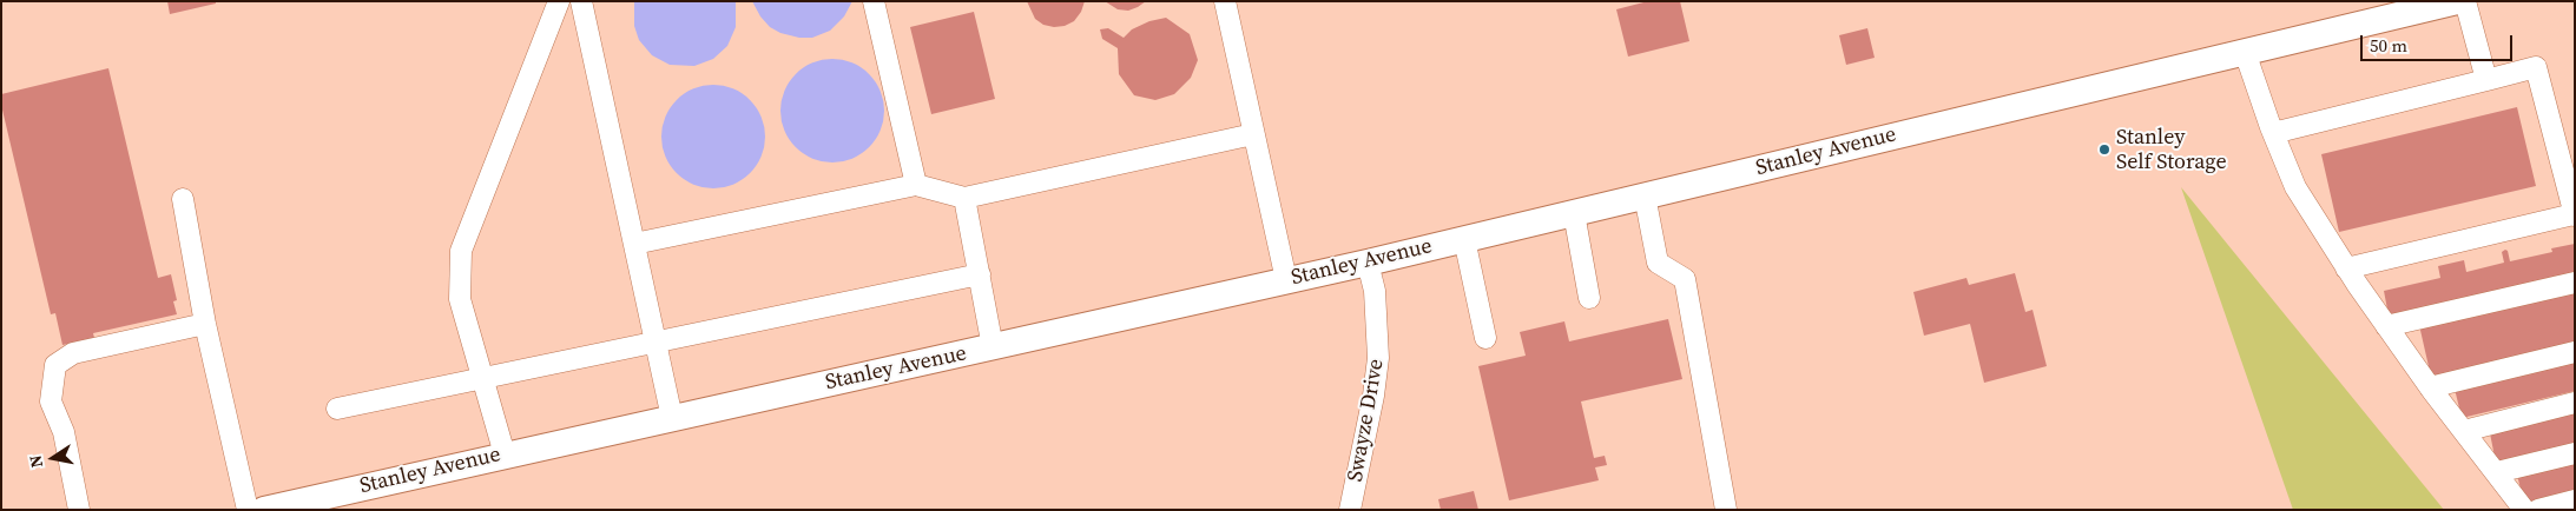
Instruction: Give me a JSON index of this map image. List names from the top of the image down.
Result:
{
  "streets": {
    "main road": ["Stanley Avenue"],
    "street": ["Swayze Drive"]
  },
  "crossings": [
    ["Stanley Avenue", "Swayze Drive"]
  ],
  "places": ["Stanley Self Storage"],
  "scale_bar": "50 m",
  "north": "left"
}
